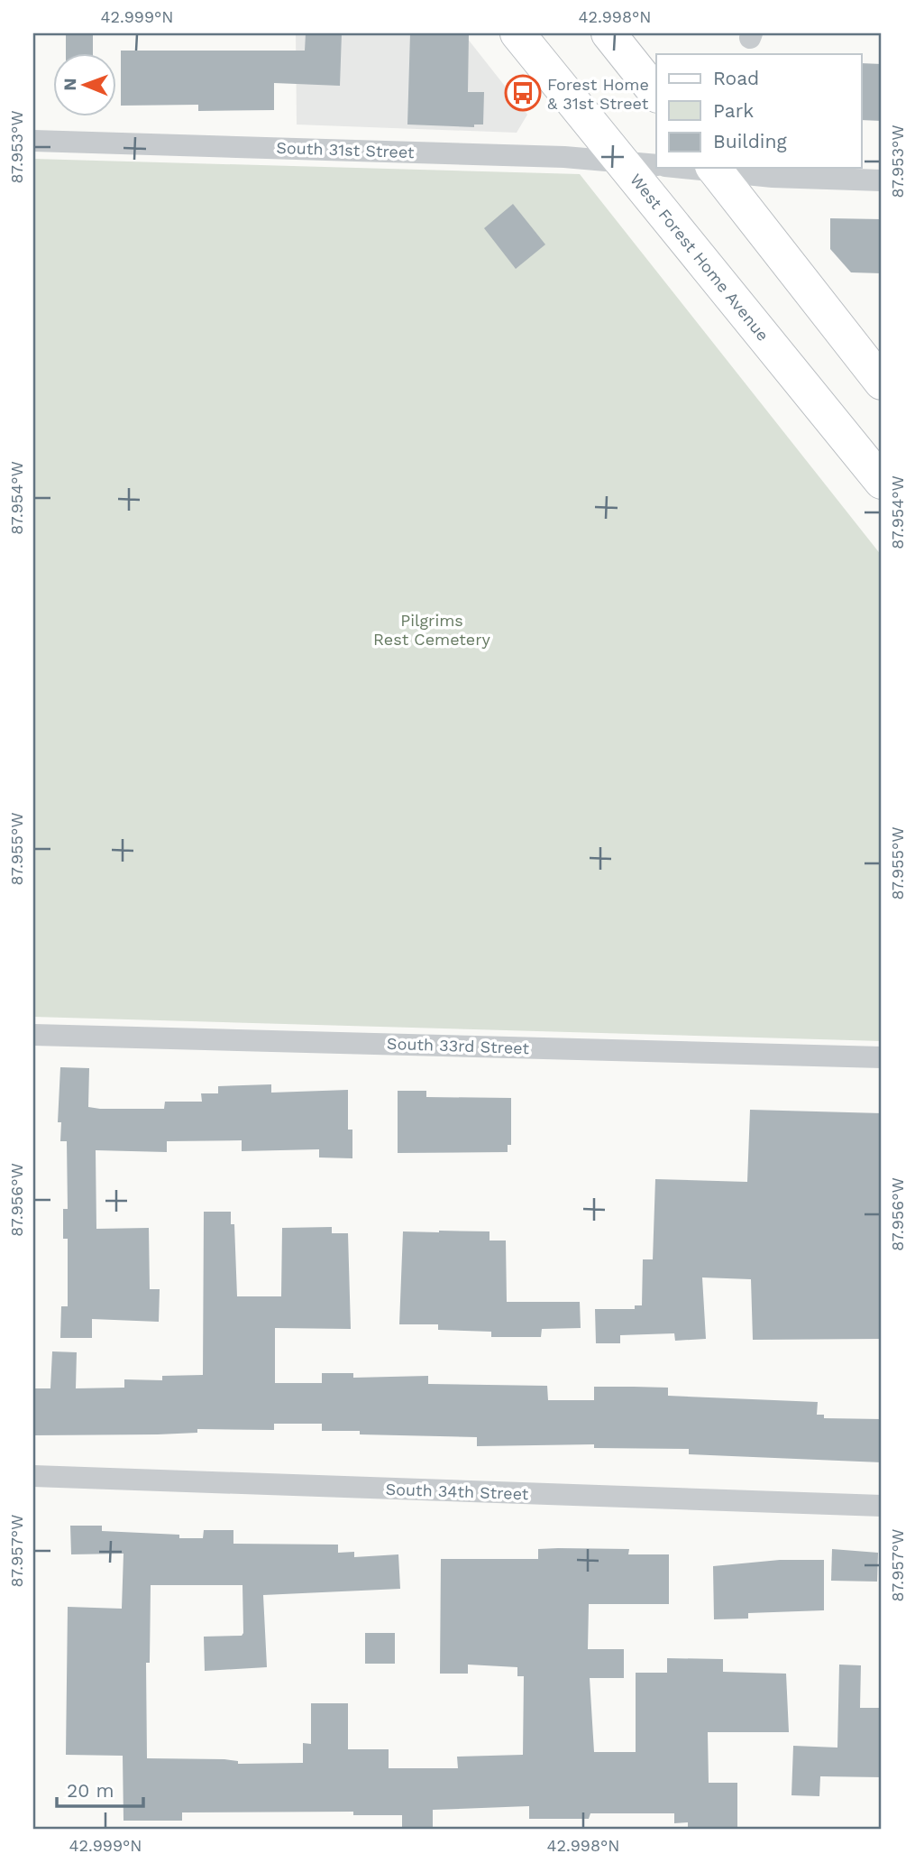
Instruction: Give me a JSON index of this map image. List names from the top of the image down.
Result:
{
  "streets": {
    "main road": ["West Forest Home Avenue"],
    "street": ["South 31st Street", "South 33rd Street", "South 34th Street"]
  },
  "crossings": [
    ["South 31st Street", "West Forest Home Avenue"]
  ],
  "parks": ["Pilgrims Rest Cemetery"],
  "places": {
    "bus stop": ["Forest Home & 31st Street"]
  },
  "legend": ["Road", "Park", "Building"],
  "scale_bar": "20 m",
  "north": "left",
  "coordinates": [
    "42.999°N",
    "42.998°N",
    "87.953°W",
    "87.954°W",
    "87.955°W",
    "87.956°W",
    "87.957°W"
  ]
}
